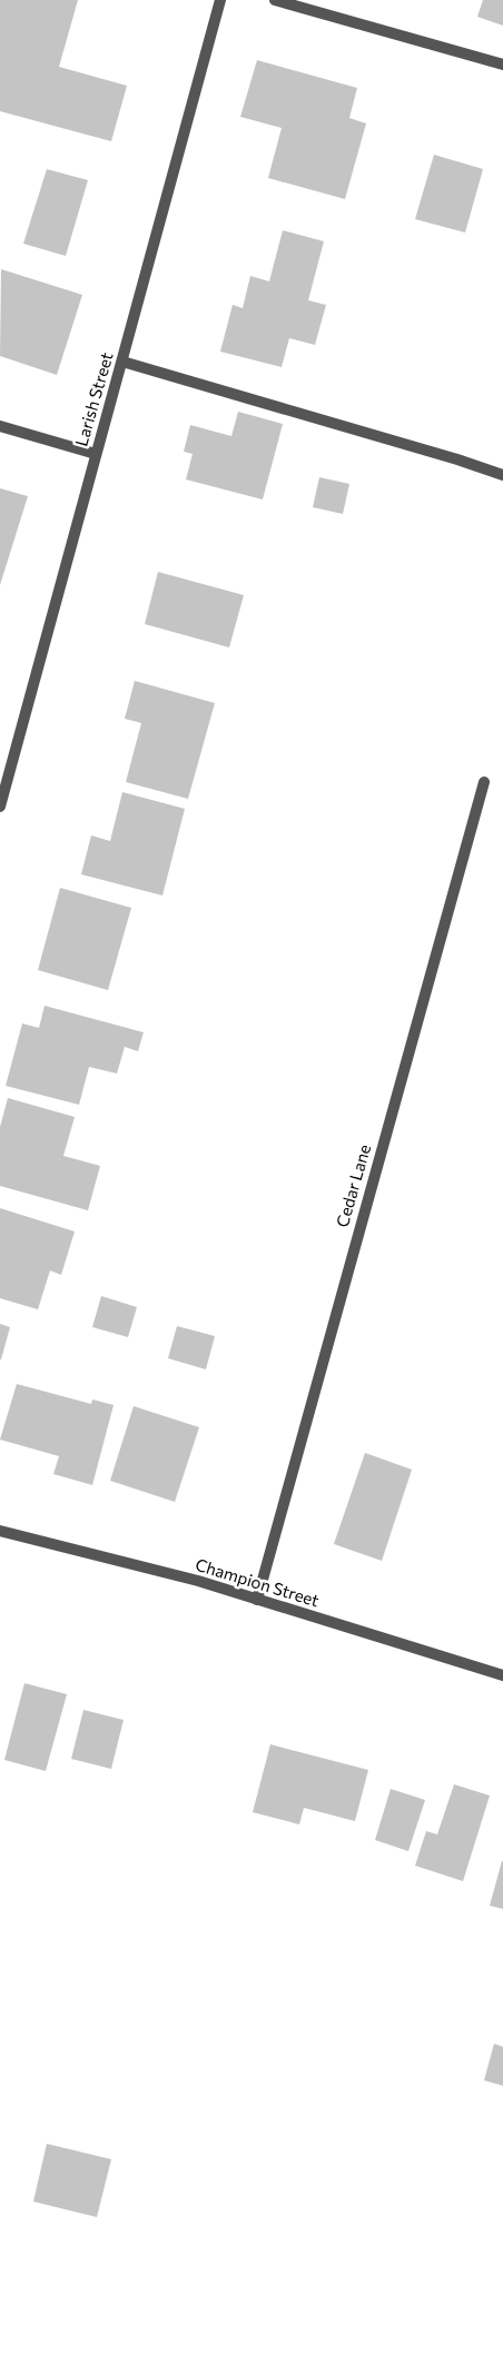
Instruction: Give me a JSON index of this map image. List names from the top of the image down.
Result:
{
  "streets": {
    "street": ["Larish Street", "Cedar Lane", "Champion Street"]
  },
  "crossings": [
    ["Cedar Lane", "Champion Street"]
  ]
}
